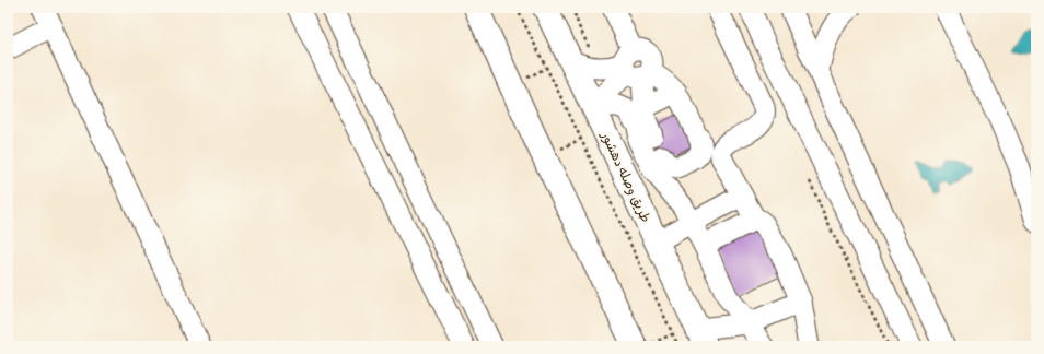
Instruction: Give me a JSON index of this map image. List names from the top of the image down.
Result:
{
  "streets": {
    "main road": ["طريق وصله دهشور"]
  }
}
